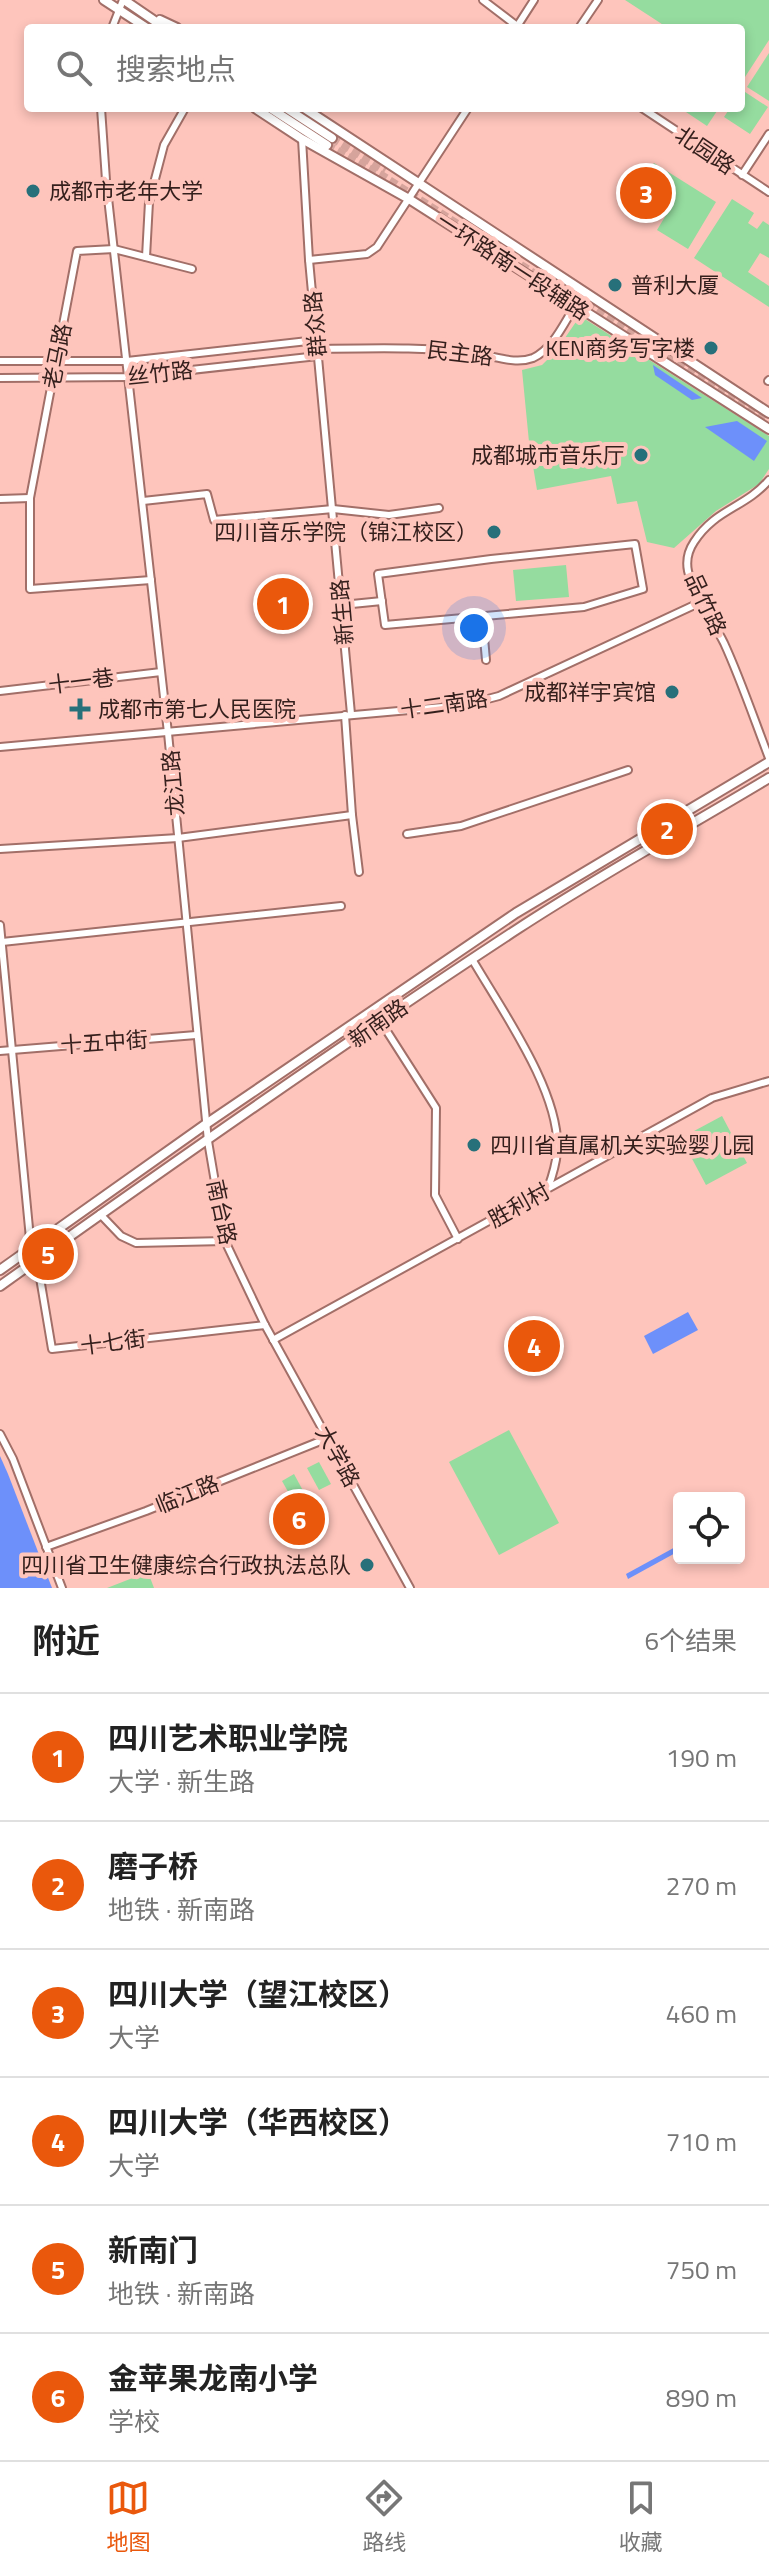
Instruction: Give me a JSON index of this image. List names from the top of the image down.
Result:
{
  "streets": {
    "main road": ["一环路南一段辅路", "新南路"],
    "street": [
      "北园路",
      "群众路",
      "民主路",
      "老马路",
      "丝竹路",
      "品竹路",
      "新生路",
      "十一巷",
      "十二南路",
      "龙江路",
      "十五中街",
      "胜利村",
      "南台路",
      "十七街",
      "大学路",
      "临江路"
    ]
  },
  "crossings": [
    ["一环路南一段辅路", "群众路"],
    ["一环路南一段辅路", "民主路"],
    ["群众路", "民主路"],
    ["群众路", "丝竹路"],
    ["群众路", "新生路"],
    ["民主路", "丝竹路"],
    ["老马路", "丝竹路"],
    ["老马路", "龙江路"],
    ["丝竹路", "龙江路"],
    ["品竹路", "十二南路"],
    ["品竹路", "新南路"],
    ["新生路", "十二南路"],
    ["十一巷", "龙江路"],
    ["十二南路", "龙江路"],
    ["龙江路", "新南路"],
    ["龙江路", "十五中街"],
    ["龙江路", "南台路"],
    ["新南路", "南台路"],
    ["新南路", "十七街"],
    ["胜利村", "大学路"],
    ["南台路", "十七街"],
    ["南台路", "大学路"],
    ["十七街", "大学路"],
    ["大学路", "临江路"]
  ],
  "places": {
    "other": [
      "成都市老年大学",
      "普利大厦",
      "KEN商务写字楼",
      "成都城市音乐厅",
      "四川音乐学院（锦江校区）",
      "成都祥宇宾馆",
      "四川省直属机关实验婴儿园",
      "四川省卫生健康综合行政执法总队"
    ],
    "health": ["成都市第七人民医院"]
  },
  "page": {
    "search": "搜索地点",
    "pins": [
      "3",
      "1",
      "2",
      "5",
      "4",
      "6"
    ],
    "heading": ["附近", "6个结果"],
    "list": [
      {
        "mark": "1",
        "name": "四川艺术职业学院",
        "note": "大学 · 新生路",
        "value": "190 m"
      },
      {
        "mark": "2",
        "name": "磨子桥",
        "note": "地铁 · 新南路",
        "value": "270 m"
      },
      {
        "mark": "3",
        "name": "四川大学（望江校区）",
        "note": "大学",
        "value": "460 m"
      },
      {
        "mark": "4",
        "name": "四川大学（华西校区）",
        "note": "大学",
        "value": "710 m"
      },
      {
        "mark": "5",
        "name": "新南门",
        "note": "地铁 · 新南路",
        "value": "750 m"
      },
      {
        "mark": "6",
        "name": "金苹果龙南小学",
        "note": "学校",
        "value": "890 m"
      }
    ],
    "nav": ["地图", "路线", "收藏"]
  }
}
